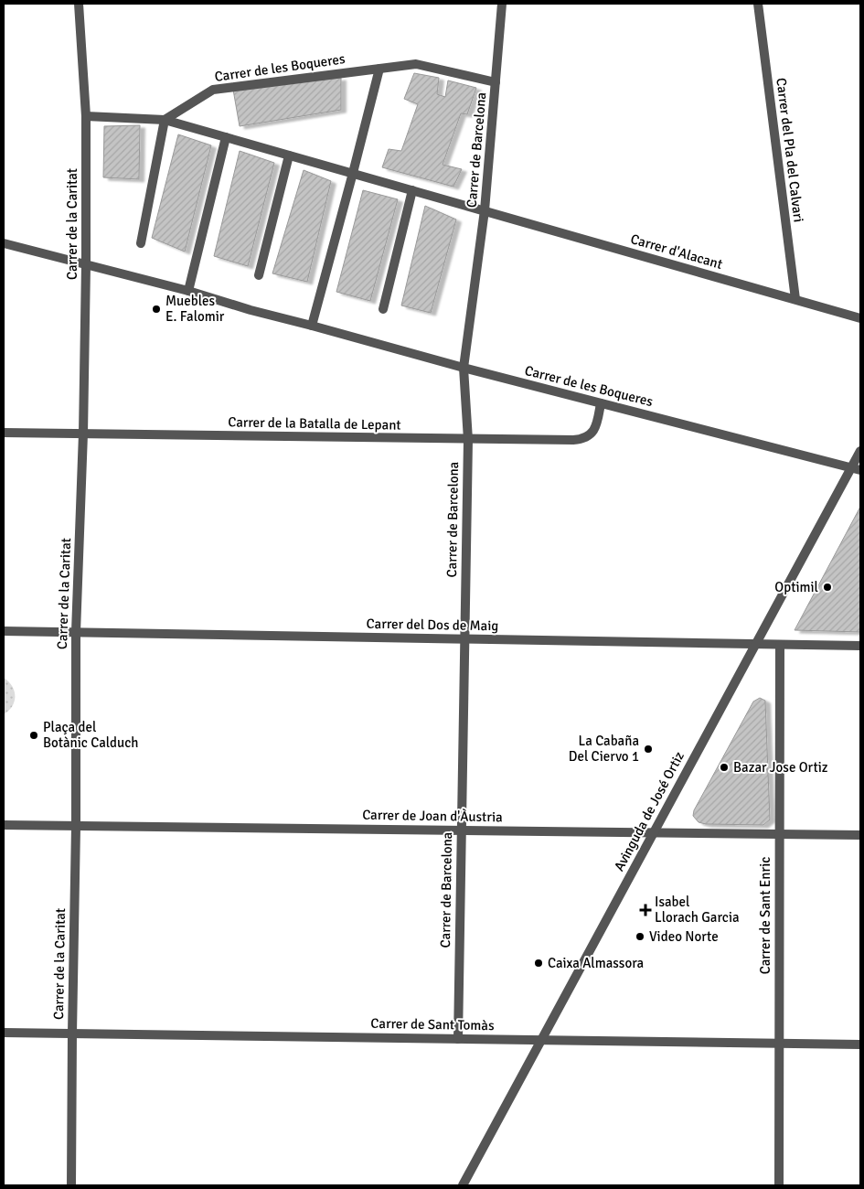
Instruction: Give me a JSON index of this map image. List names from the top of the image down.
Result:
{
  "streets": {
    "street": [
      "Carrer de les Boqueres",
      "Carrer de Barcelona",
      "Carrer del Pla del Calvari",
      "Carrer de la Caritat",
      "Carrer d'Alacant",
      "Carrer de la Batalla de Lepant",
      "Carrer del Dos de Maig",
      "Avinguda de José Ortiz",
      "Carrer de Joan d'Àustria",
      "Carrer de Sant Enric",
      "Carrer de Sant Tomàs"
    ]
  },
  "crossings": [
    ["Carrer de les Boqueres", "Carrer de Barcelona"],
    ["Carrer de les Boqueres", "Carrer de la Caritat"],
    ["Carrer de les Boqueres", "Carrer de la Batalla de Lepant"],
    ["Carrer de les Boqueres", "Avinguda de José Ortiz"],
    ["Carrer de Barcelona", "Carrer d'Alacant"],
    ["Carrer de Barcelona", "Carrer de la Batalla de Lepant"],
    ["Carrer de Barcelona", "Carrer del Dos de Maig"],
    ["Carrer de Barcelona", "Carrer de Joan d'Àustria"],
    ["Carrer de Barcelona", "Carrer de Sant Tomàs"],
    ["Carrer del Pla del Calvari", "Carrer d'Alacant"],
    ["Carrer de la Caritat", "Carrer de la Batalla de Lepant"],
    ["Carrer de la Caritat", "Carrer del Dos de Maig"],
    ["Carrer de la Caritat", "Carrer de Joan d'Àustria"],
    ["Carrer de la Caritat", "Carrer de Sant Tomàs"],
    ["Carrer del Dos de Maig", "Avinguda de José Ortiz"],
    ["Carrer del Dos de Maig", "Carrer de Sant Enric"],
    ["Avinguda de José Ortiz", "Carrer de Joan d'Àustria"],
    ["Avinguda de José Ortiz", "Carrer de Sant Tomàs"],
    ["Carrer de Joan d'Àustria", "Carrer de Sant Enric"],
    ["Carrer de Sant Enric", "Carrer de Sant Tomàs"]
  ],
  "places": {
    "other": [
      "Muebles E. Falomir",
      "Optimil",
      "Plaça del Botànic Calduch",
      "La Cabaña Del Ciervo 1",
      "Bazar Jose Ortiz",
      "Video Norte",
      "Caixa Almassora"
    ],
    "health": ["Isabel Llorach Garcia"]
  }
}
